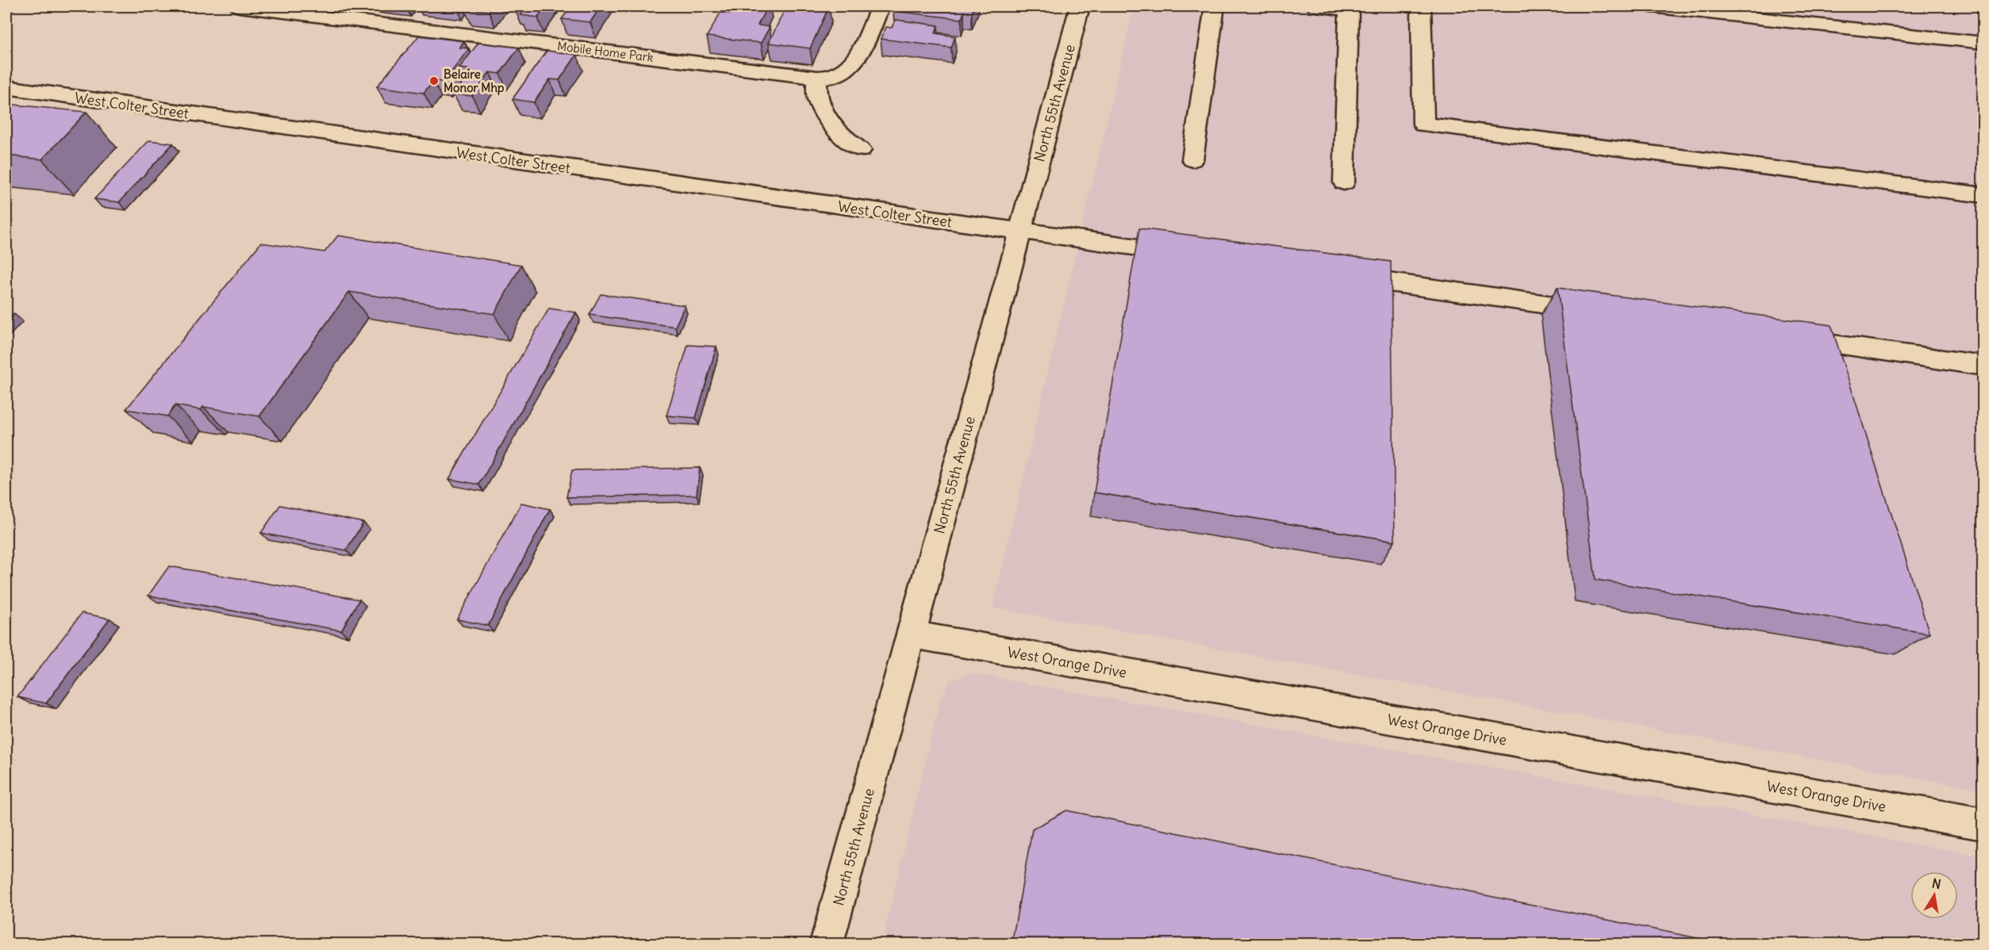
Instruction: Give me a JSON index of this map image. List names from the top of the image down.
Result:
{
  "streets": {
    "street": [
      "Mobile Home Park",
      "North 55th Avenue",
      "West Colter Street",
      "West Orange Drive"
    ]
  },
  "crossings": [
    ["North 55th Avenue", "West Colter Street"],
    ["North 55th Avenue", "West Orange Drive"]
  ],
  "places": ["Belaire Monor Mhp"],
  "north": "top"
}
